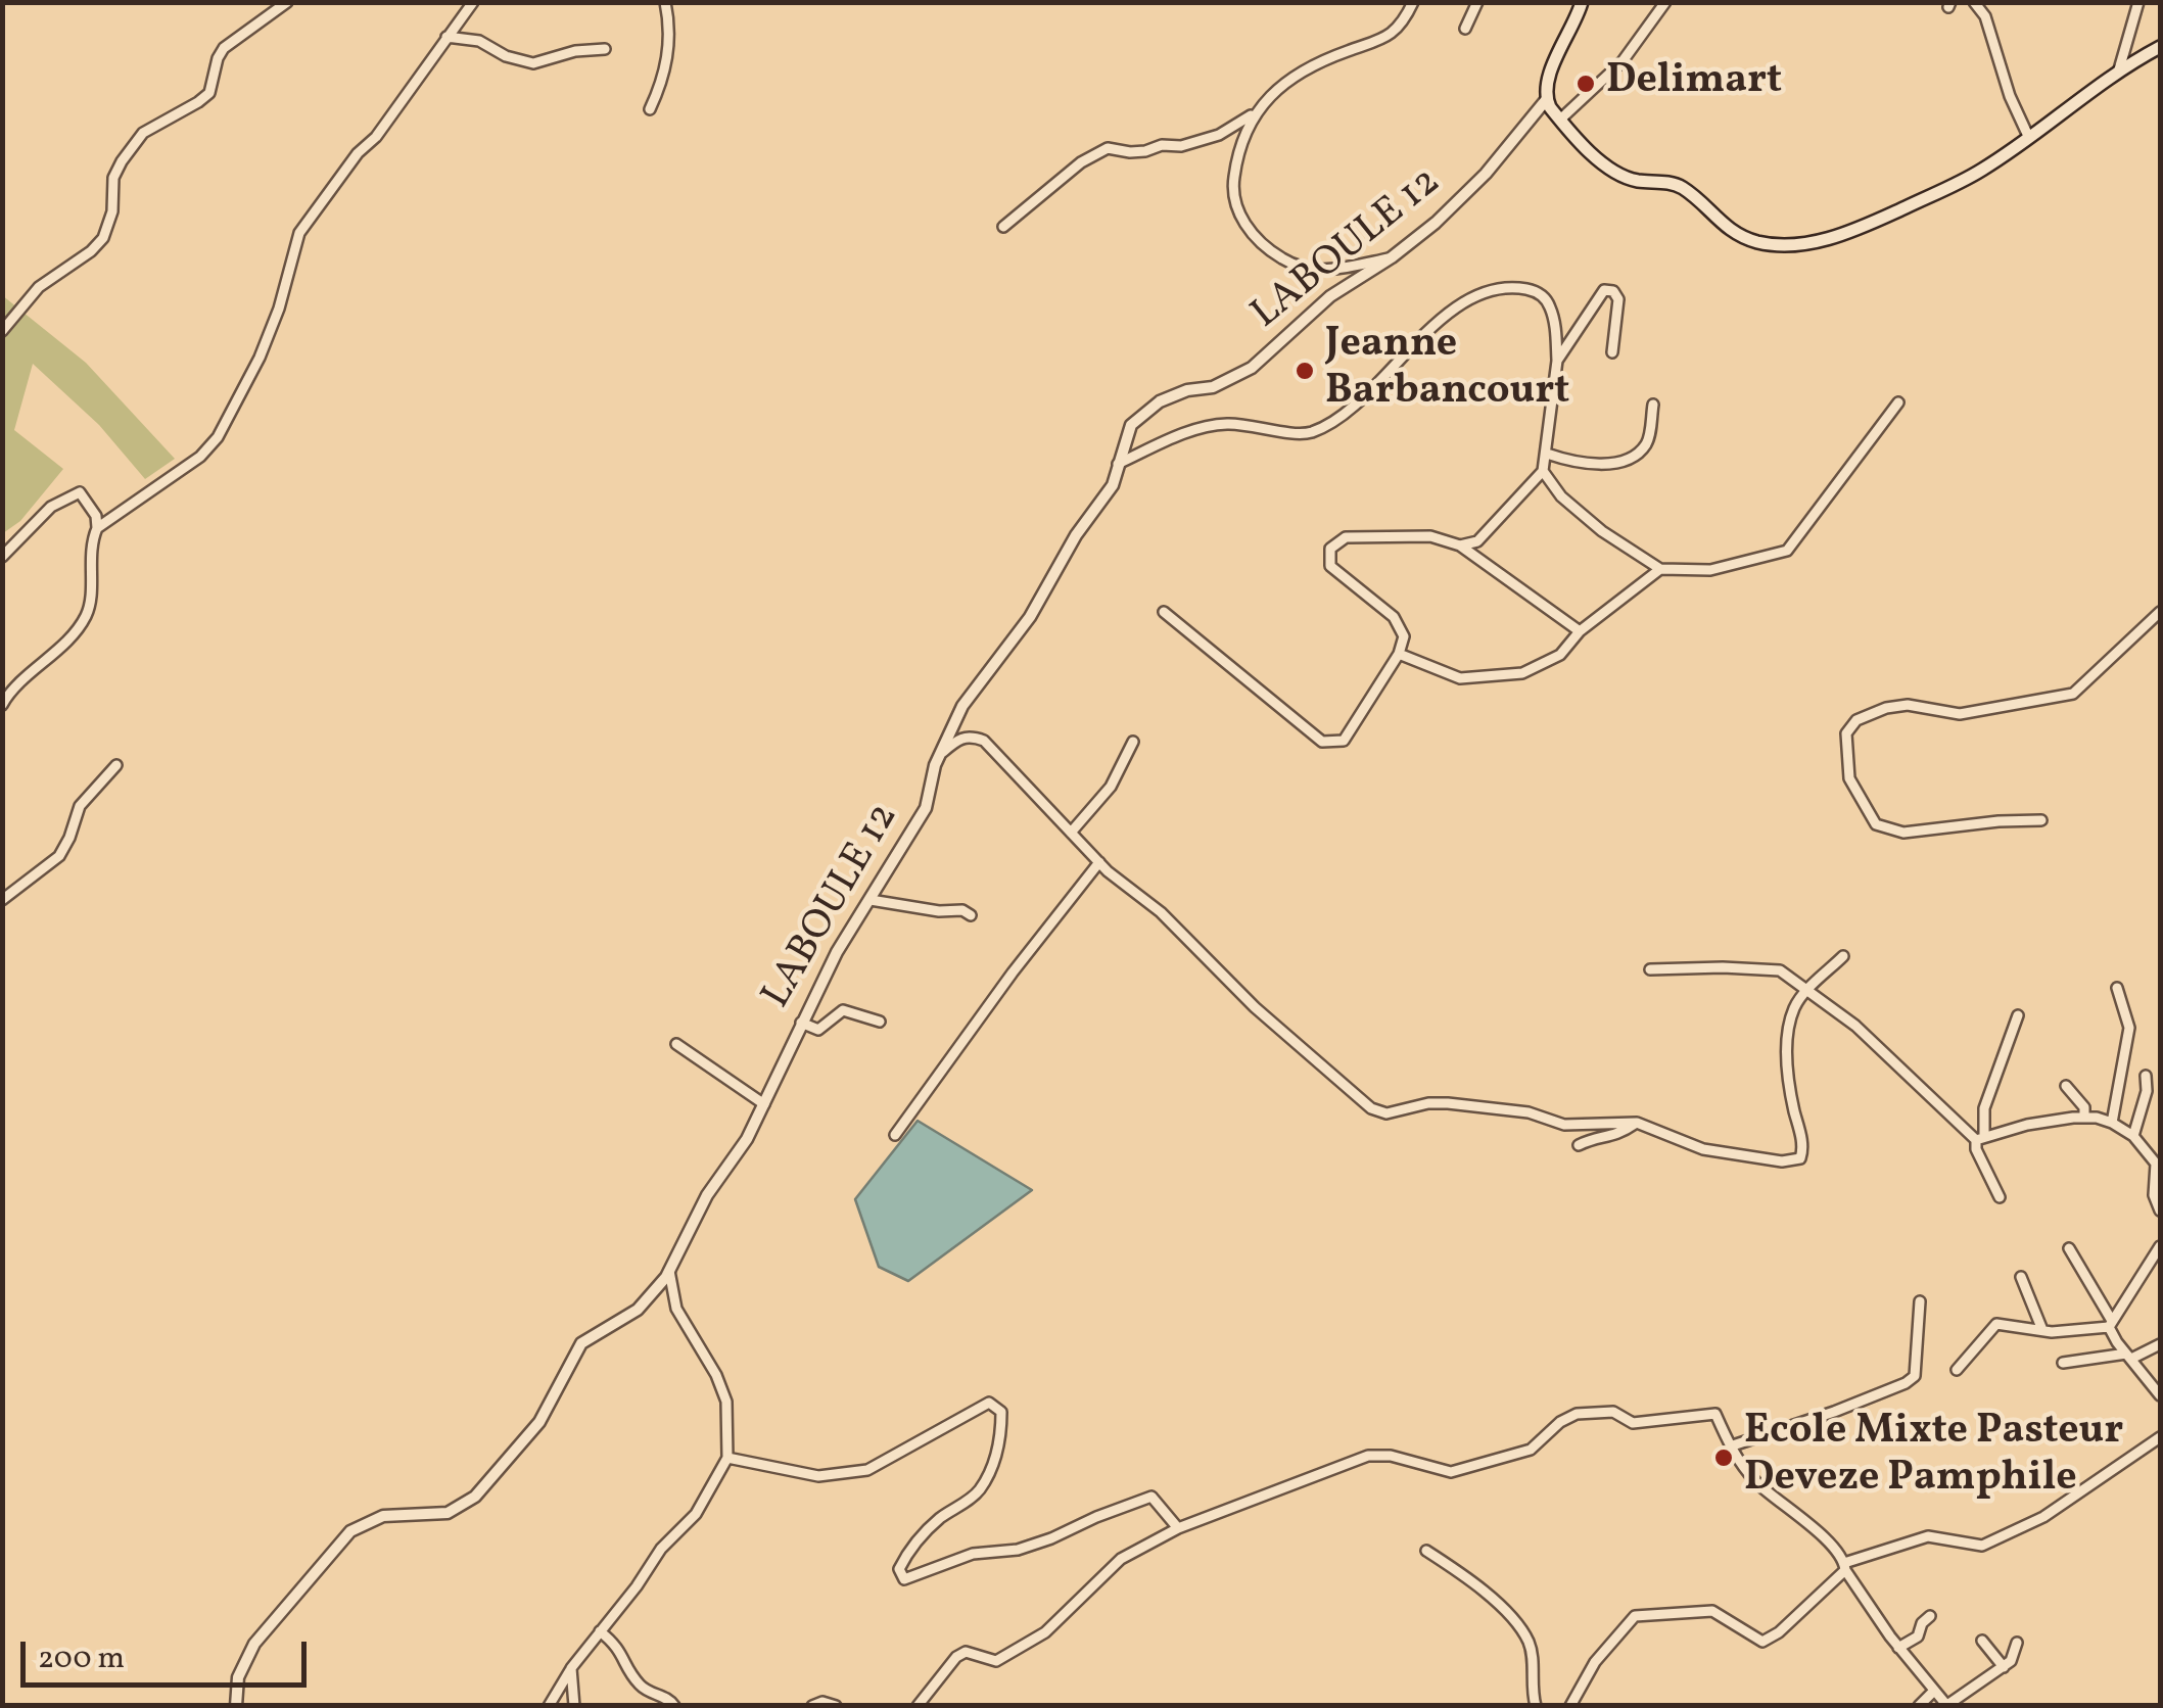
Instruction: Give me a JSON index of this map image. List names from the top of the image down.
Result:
{
  "streets": {
    "street": ["LABOULE 12"]
  },
  "places": ["Delimart", "Jeanne Barbancourt", "Ecole Mixte Pasteur Deveze Pamphile"],
  "scale_bar": "200 m"
}
